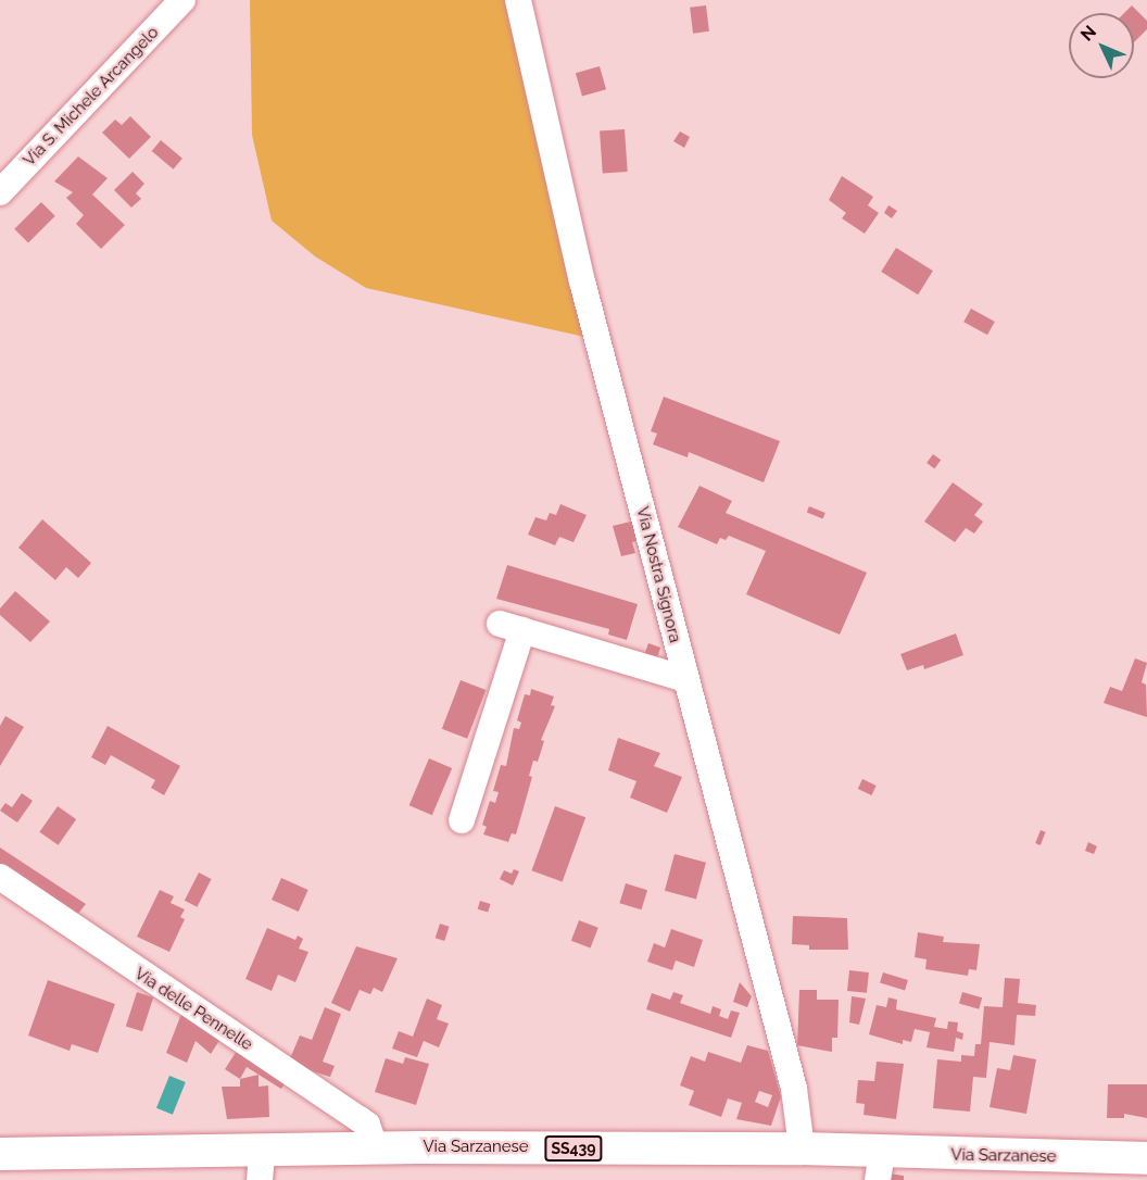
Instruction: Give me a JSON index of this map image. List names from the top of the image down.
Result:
{
  "streets": {
    "main road": ["Via Sarzanese", "SS439"],
    "street": ["Via S. Michele Arcangelo", "Via Nostra Signora", "Via delle Pennelle"]
  },
  "crossings": [
    ["Via Nostra Signora", "Via Sarzanese"],
    ["Via delle Pennelle", "Via Sarzanese"]
  ],
  "north": "top left"
}
